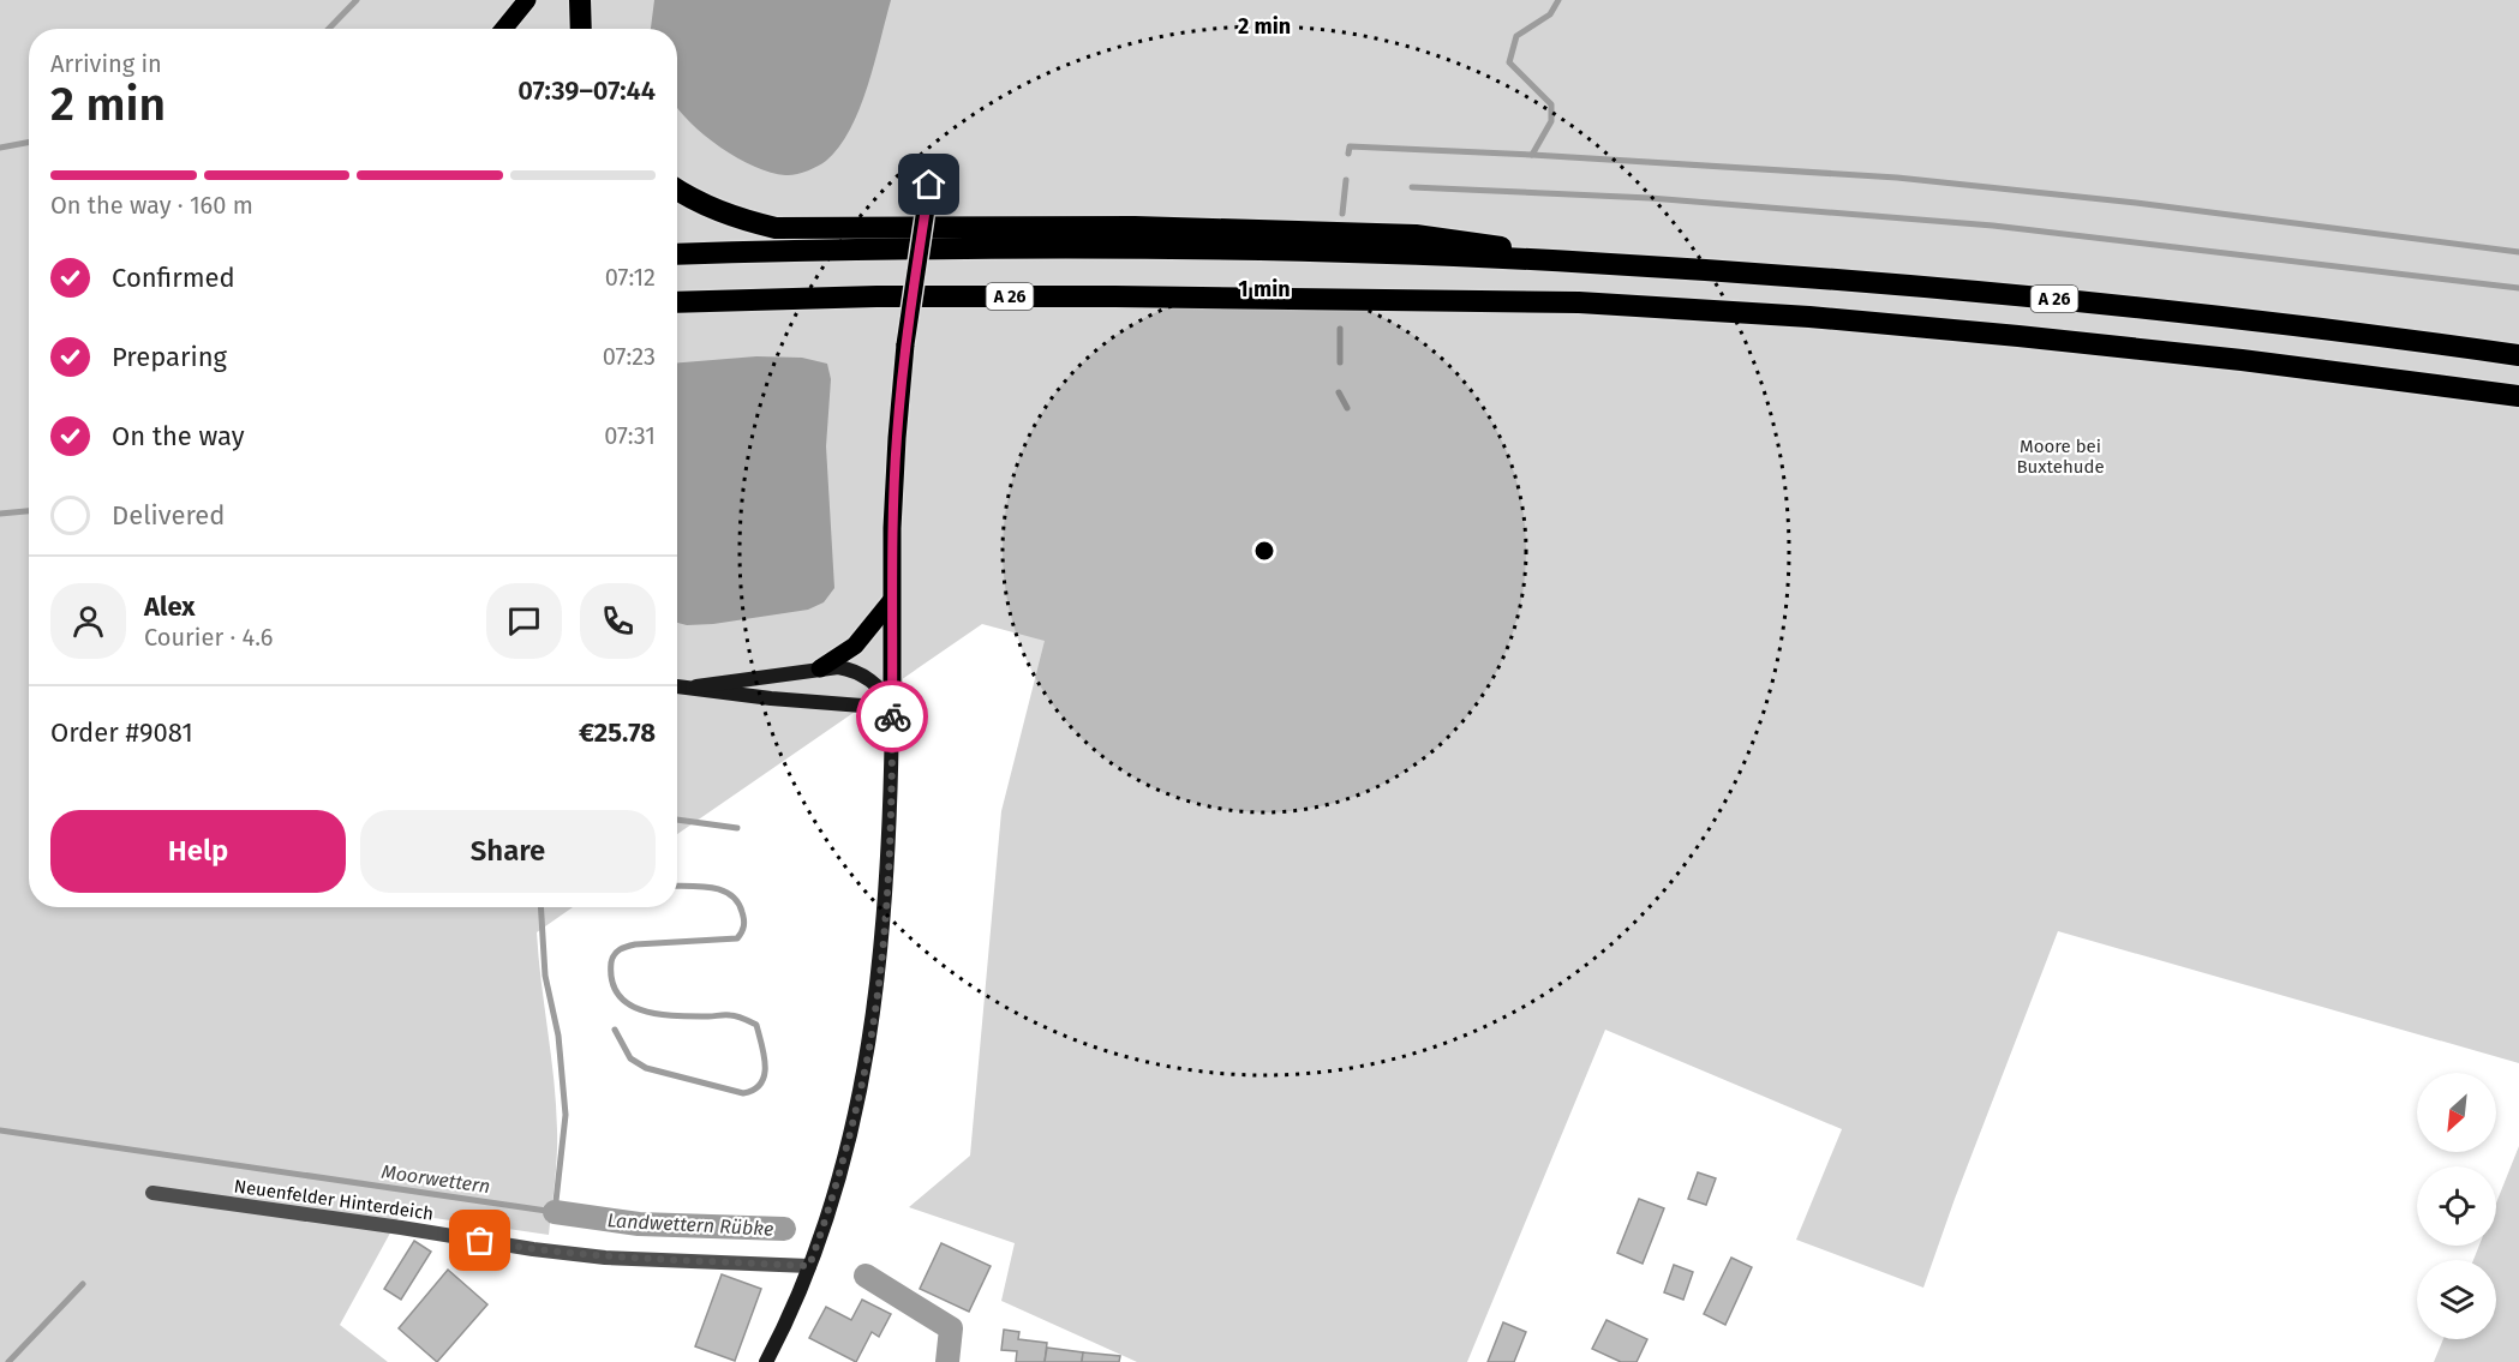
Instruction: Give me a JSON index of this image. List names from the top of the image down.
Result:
{
  "streets": {
    "highway": ["A 26"],
    "street": ["Neuenfelder Hinterdeich"]
  },
  "water": ["Moorwettern", "Landwettern Rübke"],
  "parks": ["Moore bei Buxtehude"],
  "north": "bottom left",
  "page": {
    "heading": ["2 min", "Arriving in", "07:39–07:44"],
    "panel": [
      "Alex",
      "Courier · 4.6",
      "Order #9081",
      "€25.78"
    ],
    "bar": "On the way · 160 m",
    "list": [
      ["Confirmed", "07:12"],
      ["Preparing", "07:23"],
      ["On the way", "07:31"],
      "Delivered"
    ],
    "buttons": ["Help", "Share"]
  },
  "rings": ["2 min", "1 min"]
}
